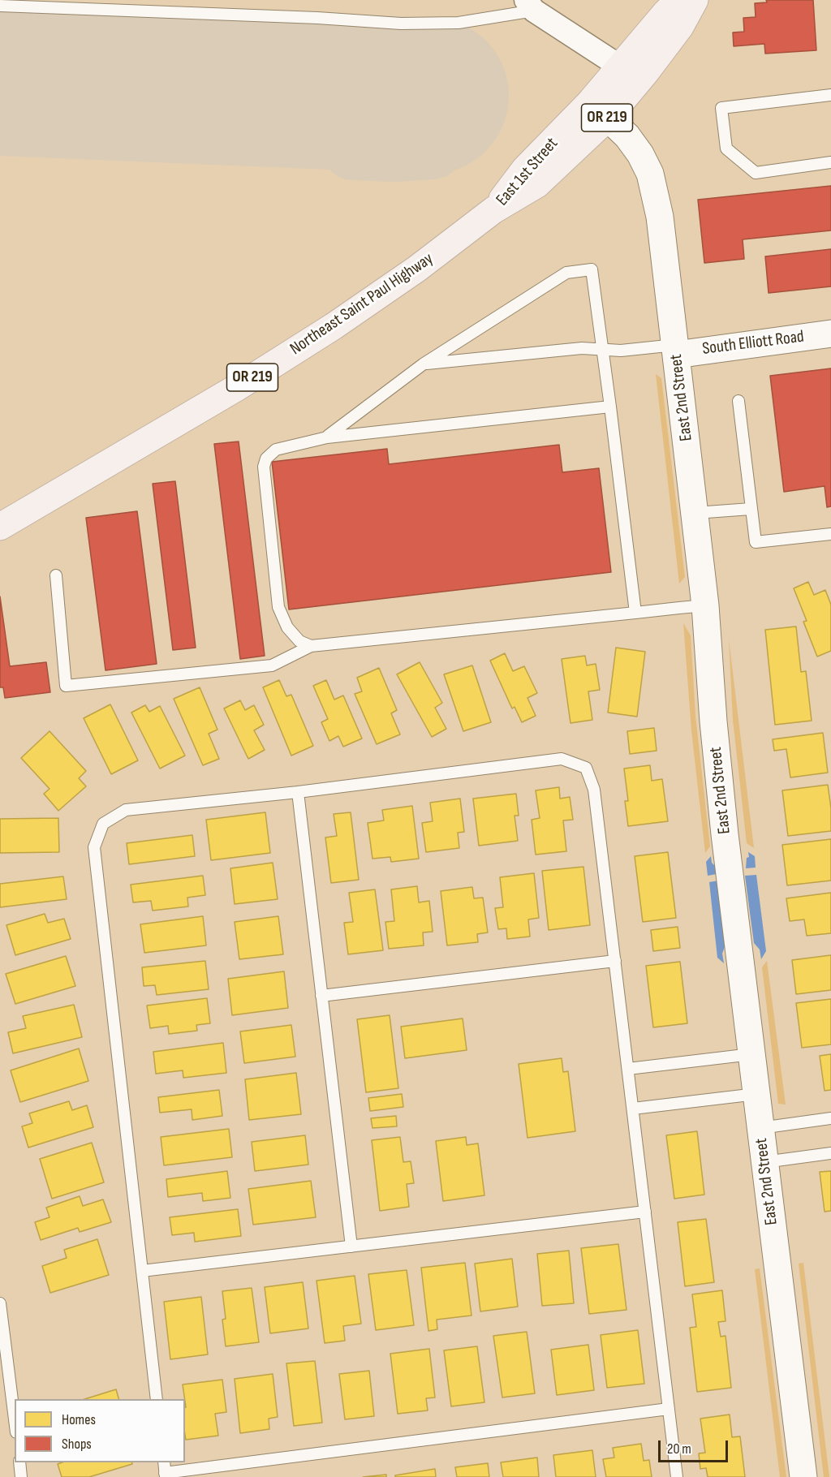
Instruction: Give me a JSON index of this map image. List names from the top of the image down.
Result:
{
  "streets": {
    "main road": ["OR 219", "East 1st Street", "Northeast Saint Paul Highway"],
    "street": ["South Elliott Road", "East 2nd Street"]
  },
  "crossings": [
    ["East 1st Street", "Northeast Saint Paul Highway"],
    ["East 1st Street", "East 2nd Street"],
    ["South Elliott Road", "East 2nd Street"]
  ],
  "legend": ["Homes", "Shops"],
  "scale_bar": "20 m"
}
